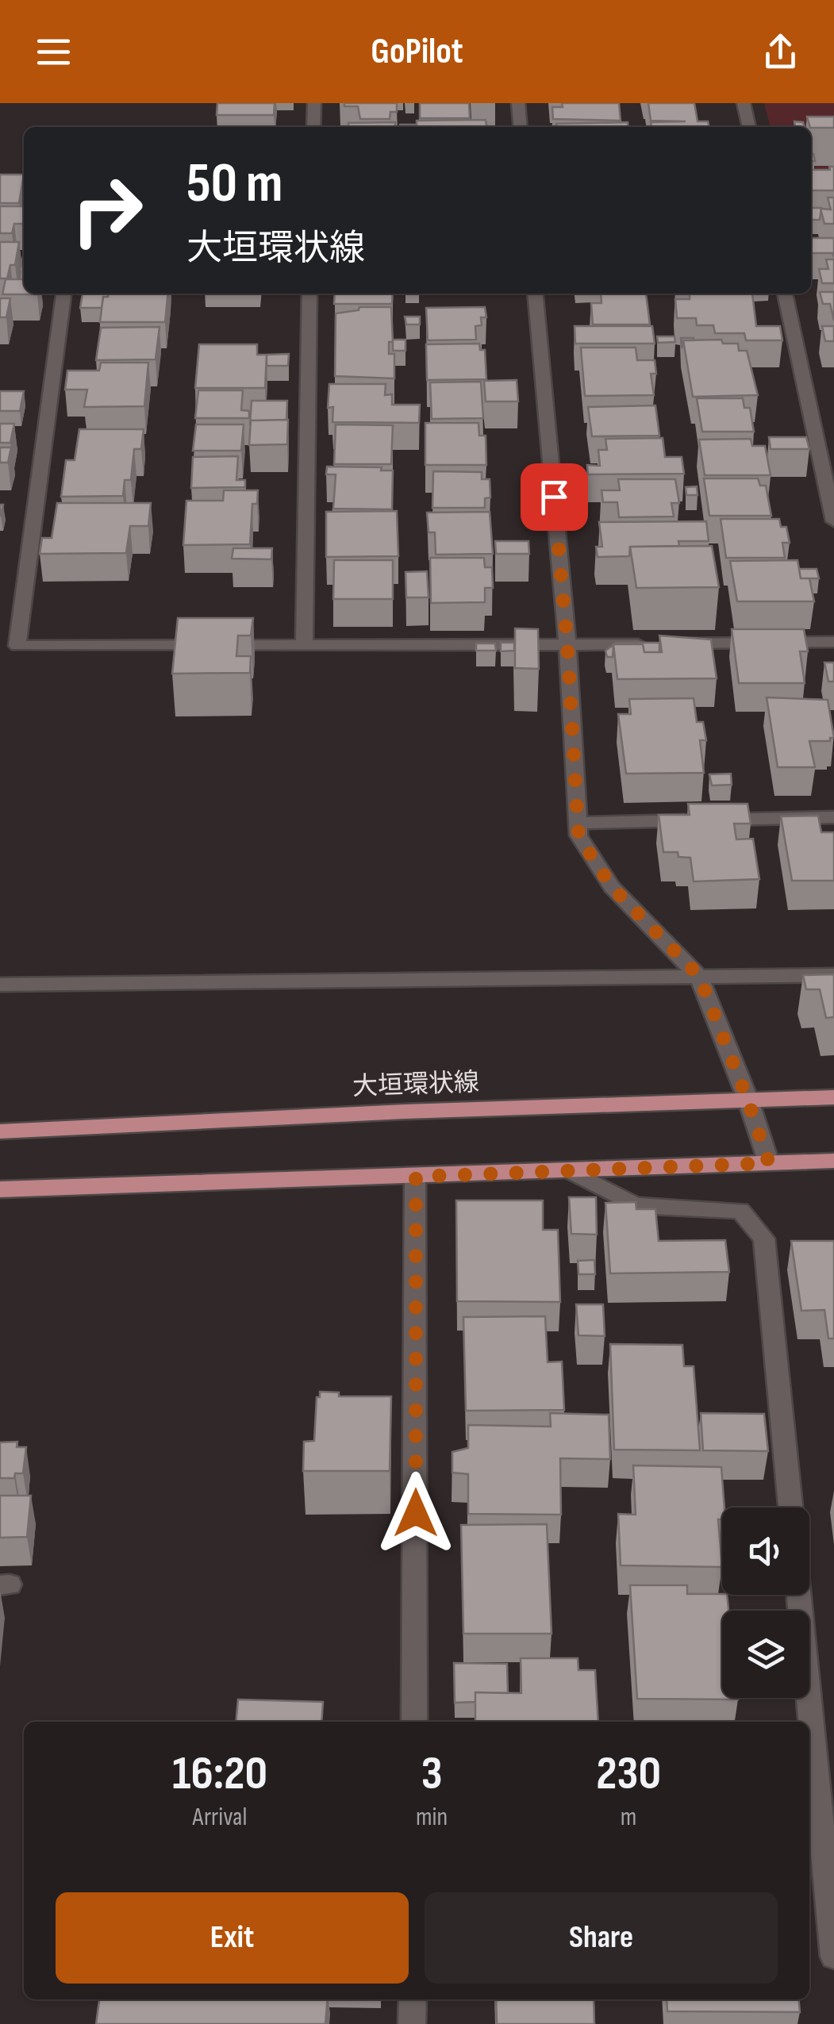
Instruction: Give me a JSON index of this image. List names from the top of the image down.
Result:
{
  "streets": {
    "main road": ["大垣環状線"]
  },
  "page": {
    "header": "GoPilot",
    "turn": ["50 m", "大垣環状線"],
    "eta": [
      "16:20",
      "Arrival",
      "3",
      "min",
      "230",
      "m"
    ],
    "buttons": ["Exit", "Share"]
  }
}
